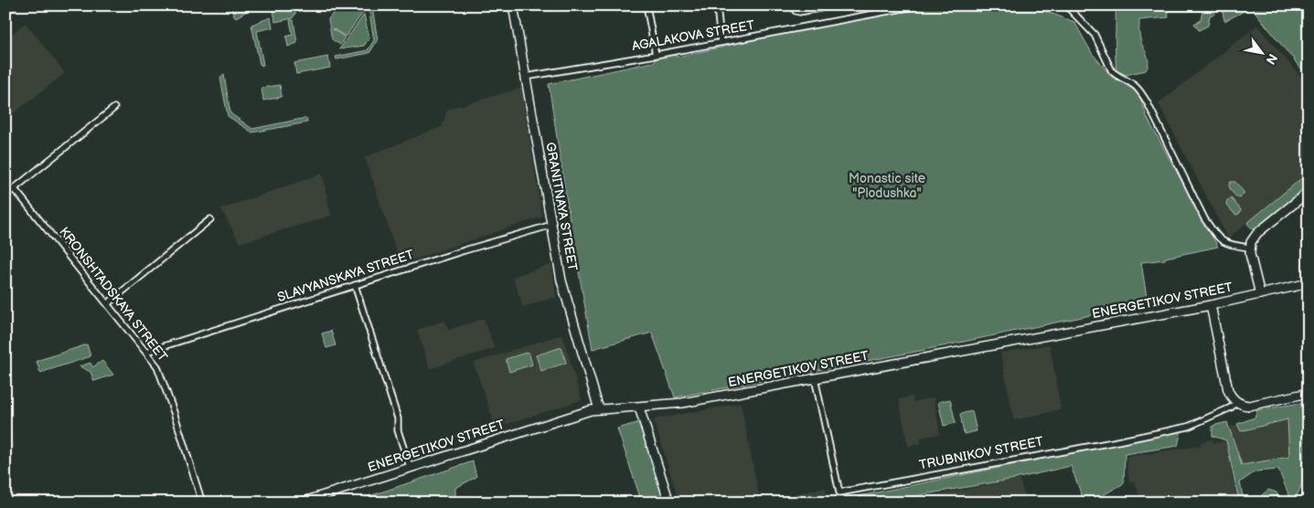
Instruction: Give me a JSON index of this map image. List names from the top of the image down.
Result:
{
  "streets": {
    "street": [
      "AGALAKOVA STREET",
      "GRANITNAYA STREET",
      "SLAVYANSKAYA STREET",
      "KRONSHTADSKAYA STREET",
      "ENERGETIKOV STREET",
      "TRUBNIKOV STREET"
    ]
  },
  "crossings": [
    ["AGALAKOVA STREET", "GRANITNAYA STREET"],
    ["GRANITNAYA STREET", "SLAVYANSKAYA STREET"],
    ["GRANITNAYA STREET", "ENERGETIKOV STREET"],
    ["SLAVYANSKAYA STREET", "KRONSHTADSKAYA STREET"],
    ["ENERGETIKOV STREET", "TRUBNIKOV STREET"]
  ],
  "parks": ["Monastic site \"Plodushka\""],
  "north": "bottom right"
}
